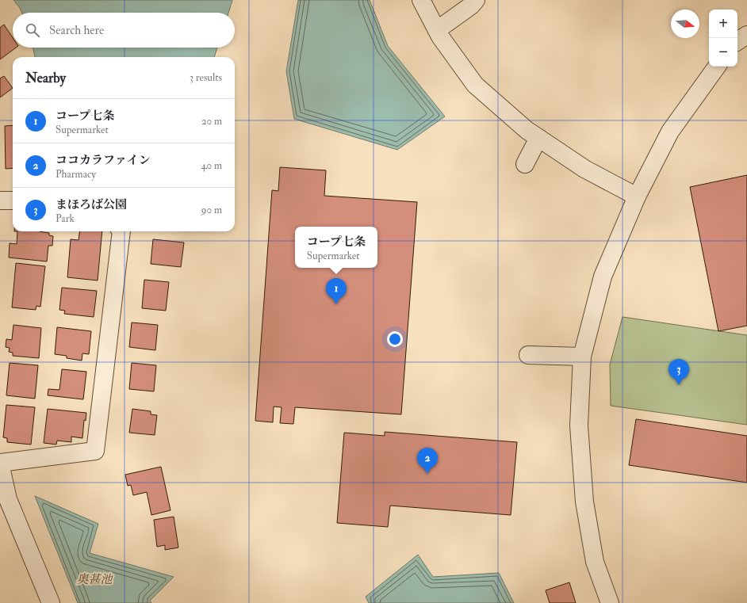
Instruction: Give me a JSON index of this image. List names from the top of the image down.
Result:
{
  "water": ["奥甚池"],
  "north": "right",
  "page": {
    "map_buttons": ["+", "−"],
    "search": "Search here",
    "heading": ["Nearby", "3 results"],
    "list": [
      {
        "mark": "1",
        "name": "コープ七条",
        "note": "Supermarket",
        "value": "20 m"
      },
      {
        "mark": "2",
        "name": "ココカラファイン",
        "note": "Pharmacy",
        "value": "40 m"
      },
      {
        "mark": "3",
        "name": "まほろば公園",
        "note": "Park",
        "value": "90 m"
      }
    ],
    "popup": ["コープ七条", "Supermarket"],
    "pins": ["1", "3", "2"]
  }
}
